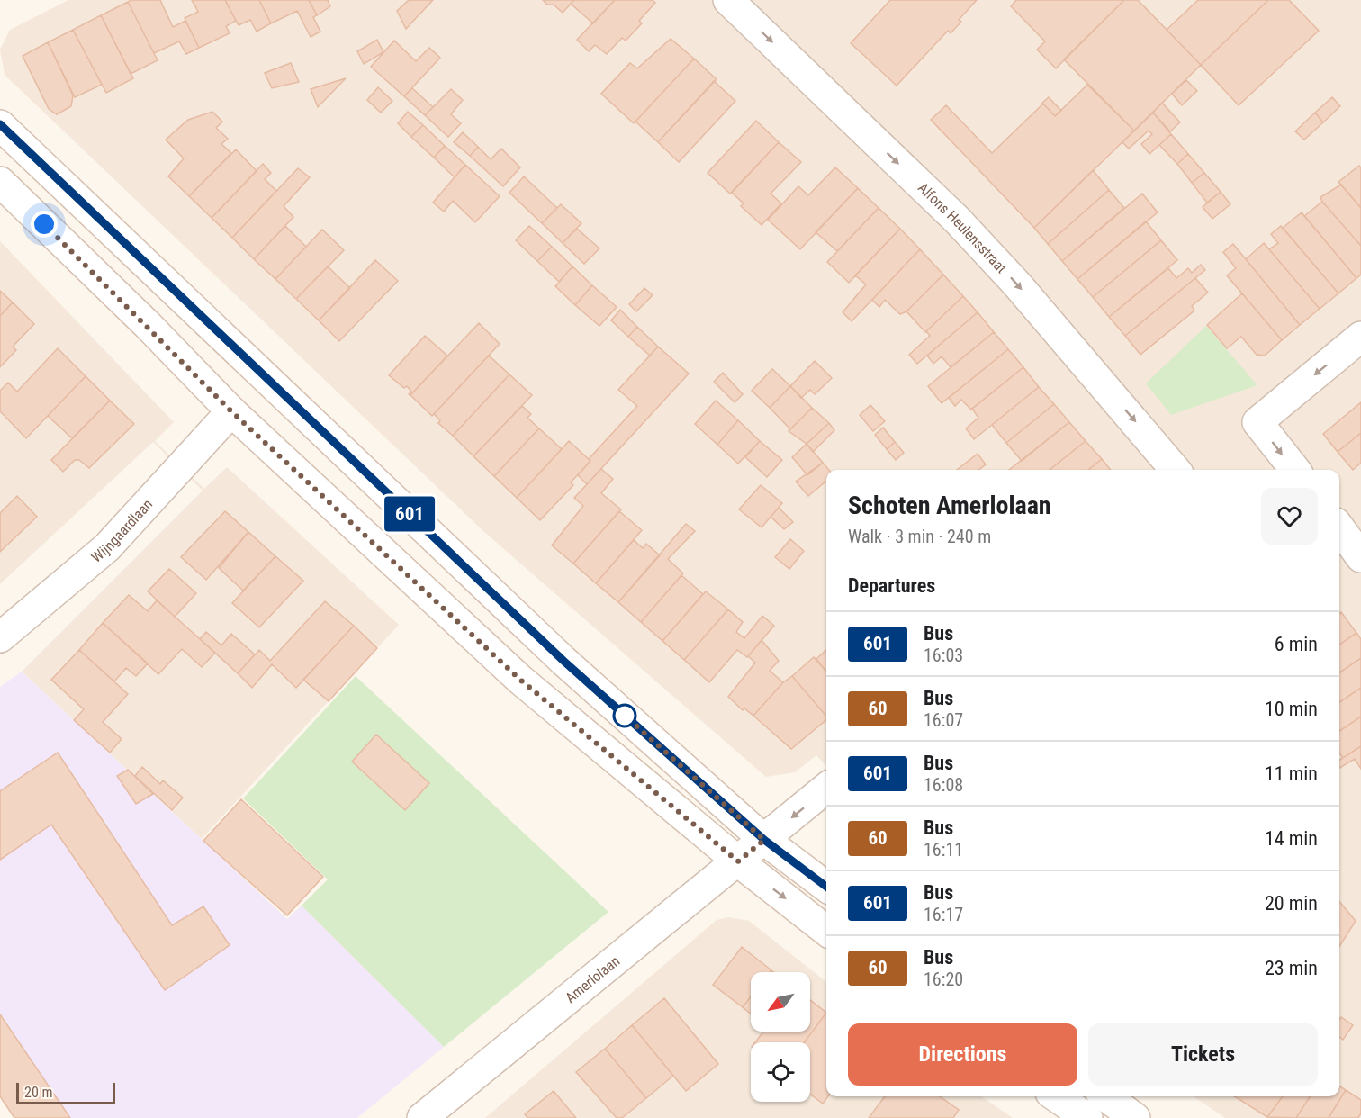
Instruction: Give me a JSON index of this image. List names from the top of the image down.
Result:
{
  "streets": {
    "main road": ["Alfons Heulensstraat", "Wijngaardlaan", "Amerlolaan"]
  },
  "one_way": ["Alfons Heulensstraat"],
  "lines": ["bus line 601"],
  "scale_bar": "20 m",
  "north": "bottom left",
  "page": {
    "on_map": "601",
    "heading": [
      ["Schoten Amerlolaan", "Walk · 3 min · 240 m"],
      "Departures"
    ],
    "list": [
      {
        "mark": "601",
        "name": "Bus",
        "note": "16:03",
        "value": "6 min"
      },
      {
        "mark": "60",
        "name": "Bus",
        "note": "16:07",
        "value": "10 min"
      },
      {
        "mark": "601",
        "name": "Bus",
        "note": "16:08",
        "value": "11 min"
      },
      {
        "mark": "60",
        "name": "Bus",
        "note": "16:11",
        "value": "14 min"
      },
      {
        "mark": "601",
        "name": "Bus",
        "note": "16:17",
        "value": "20 min"
      },
      {
        "mark": "60",
        "name": "Bus",
        "note": "16:20",
        "value": "23 min"
      }
    ],
    "buttons": ["Directions", "Tickets"],
    "scale": "20 m"
  }
}
